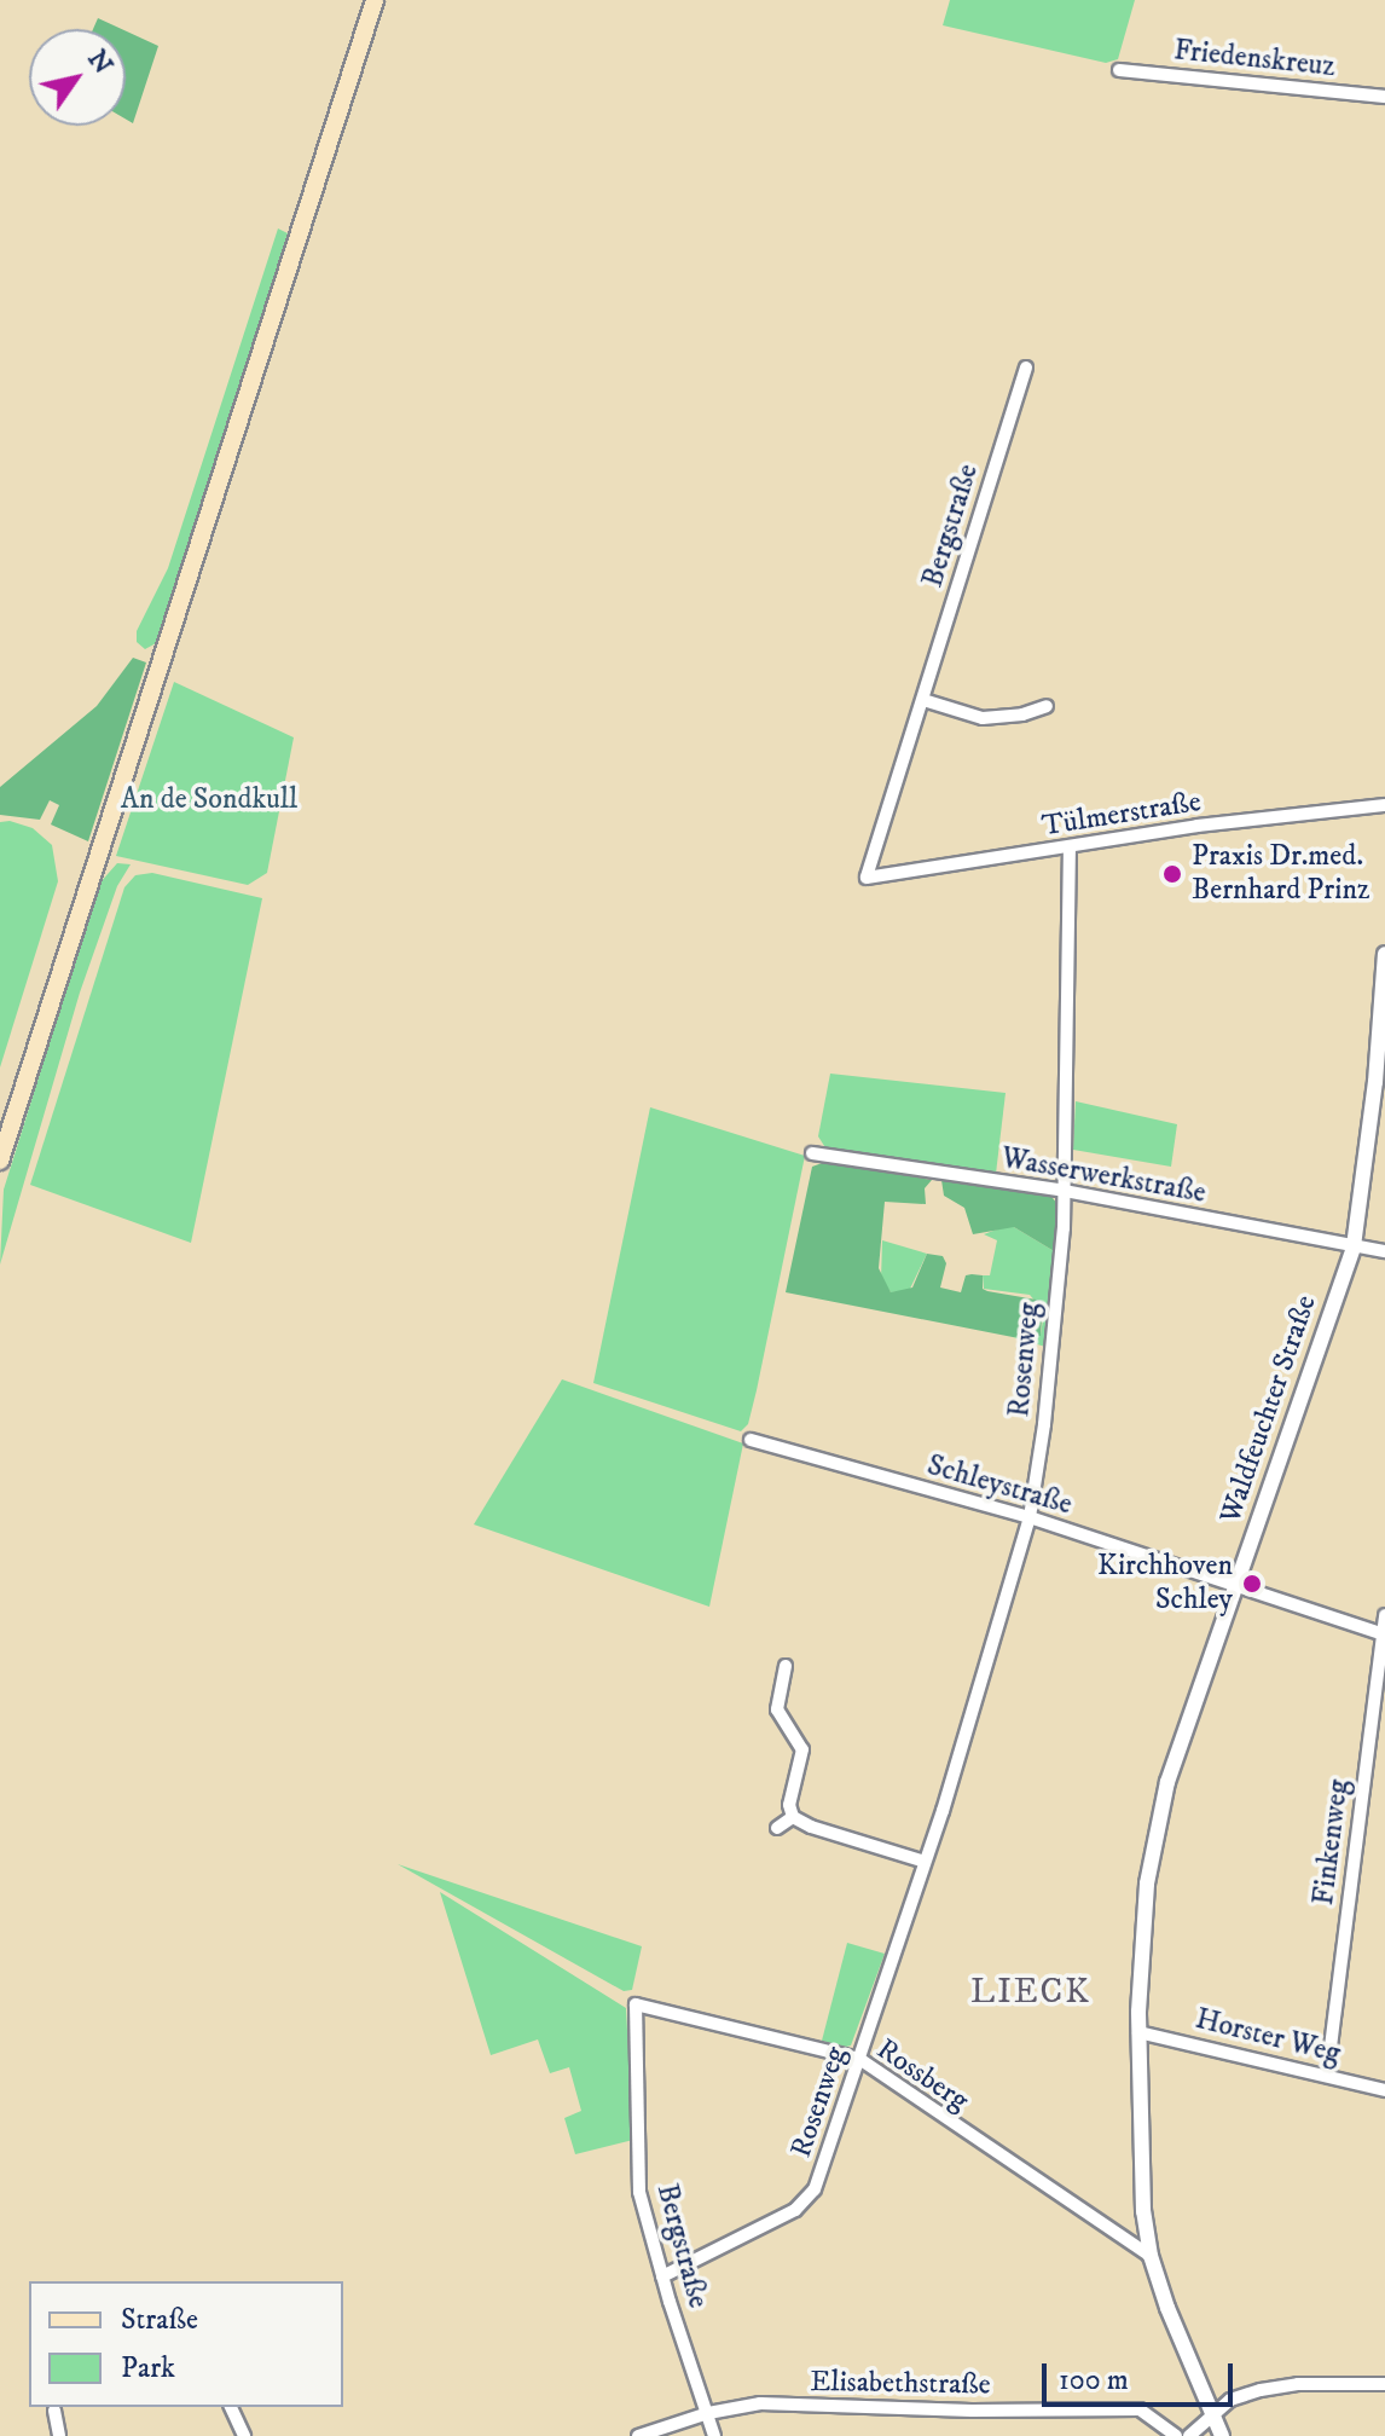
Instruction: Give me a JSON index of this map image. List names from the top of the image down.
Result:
{
  "streets": {
    "street": [
      "Friedenskreuz",
      "Bergstraße",
      "Tülmerstraße",
      "Wasserwerkstraße",
      "Rosenweg",
      "Waldfeuchter Straße",
      "Schleystraße",
      "Finkenweg",
      "Horster Weg",
      "Rossberg",
      "Elisabethstraße"
    ]
  },
  "crossings": [
    ["Bergstraße", "Tülmerstraße"],
    ["Bergstraße", "Rosenweg"],
    ["Bergstraße", "Rossberg"],
    ["Bergstraße", "Elisabethstraße"],
    ["Tülmerstraße", "Rosenweg"],
    ["Wasserwerkstraße", "Rosenweg"],
    ["Wasserwerkstraße", "Waldfeuchter Straße"],
    ["Rosenweg", "Schleystraße"],
    ["Rosenweg", "Rossberg"],
    ["Waldfeuchter Straße", "Schleystraße"],
    ["Waldfeuchter Straße", "Horster Weg"],
    ["Waldfeuchter Straße", "Rossberg"],
    ["Schleystraße", "Finkenweg"],
    ["Finkenweg", "Horster Weg"]
  ],
  "districts": ["LIECK"],
  "parks": ["An de Sondkull"],
  "places": ["Praxis Dr.med. Bernhard Prinz", "Kirchhoven Schley"],
  "legend": ["Straße", "Park"],
  "scale_bar": "100 m",
  "north": "top right"
}
